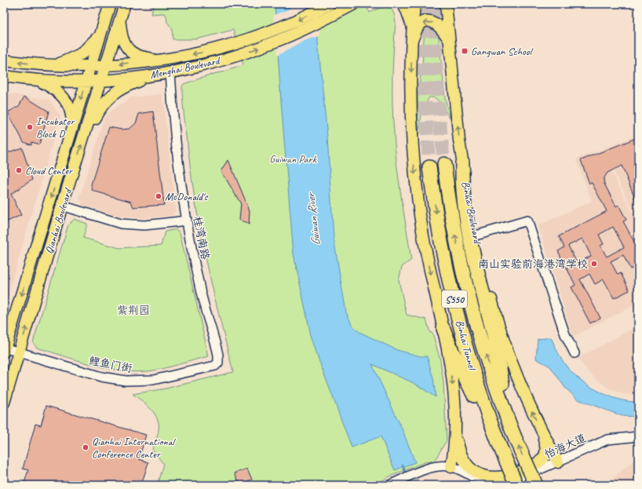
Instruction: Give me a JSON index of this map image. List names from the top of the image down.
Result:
{
  "streets": {
    "highway": ["S550", "Binhai Tunnel"],
    "main road": ["Menghai Boulevard", "Binhai Boulevard", "Qianhai Boulevard"],
    "street": ["桂湾南路", "鲤鱼门街", "怡海大道"]
  },
  "crossings": [
    ["Menghai Boulevard", "Qianhai Boulevard"],
    ["Menghai Boulevard", "桂湾南路"],
    ["Binhai Boulevard", "怡海大道"],
    ["Qianhai Boulevard", "鲤鱼门街"],
    ["桂湾南路", "鲤鱼门街"],
    ["S550", "Binhai Tunnel"]
  ],
  "water": ["Guiwan River"],
  "parks": ["Guiwan Park", "紫荆园"],
  "places": {
    "transit": ["Gangwan School"],
    "other": [
      "Incubator Block D",
      "Cloud Center",
      "McDonald's",
      "南山实验前海港湾学校",
      "Qianhai International Conference Center"
    ]
  }
}
